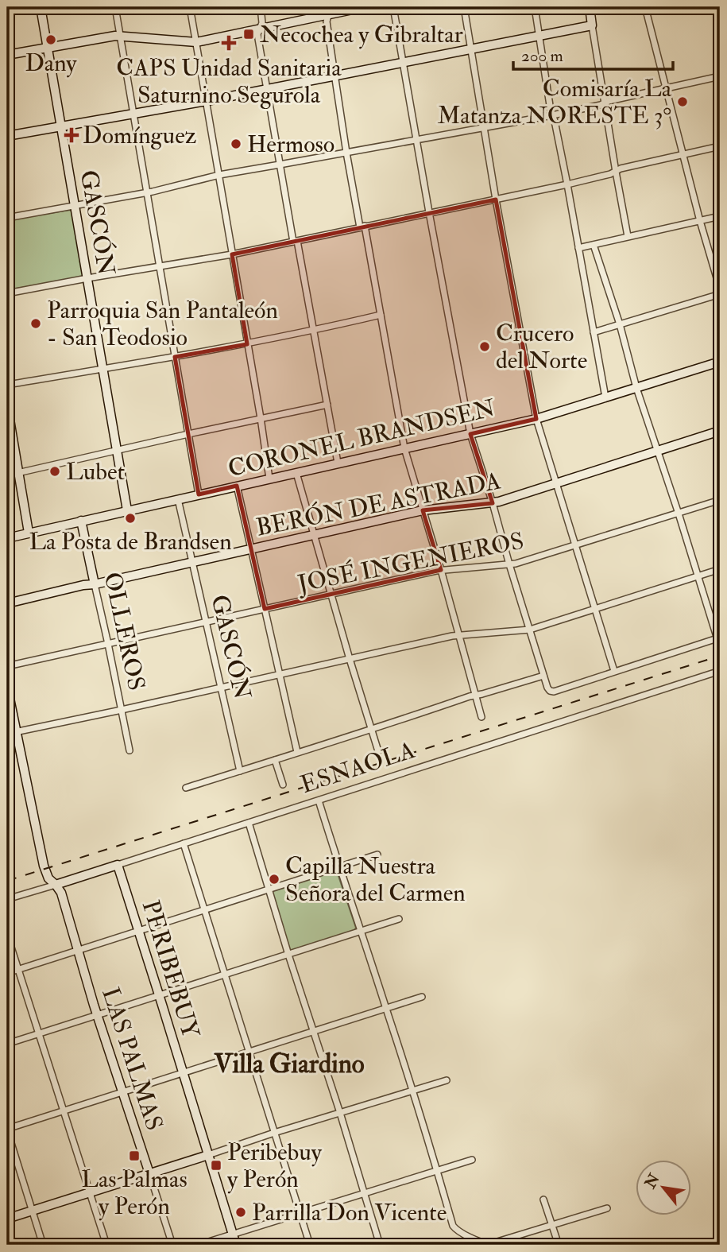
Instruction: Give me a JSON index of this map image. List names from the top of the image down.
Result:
{
  "streets": {
    "street": [
      "GASCÓN",
      "CORONEL BRANDSEN",
      "BERÓN DE ASTRADA",
      "JOSÉ INGENIEROS",
      "OLLEROS",
      "ESNAOLA",
      "PERIBEBUY",
      "LAS PALMAS"
    ]
  },
  "crossings": [
    ["GASCÓN", "CORONEL BRANDSEN"],
    ["GASCÓN", "BERÓN DE ASTRADA"],
    ["GASCÓN", "JOSÉ INGENIEROS"],
    ["CORONEL BRANDSEN", "OLLEROS"],
    ["BERÓN DE ASTRADA", "OLLEROS"],
    ["JOSÉ INGENIEROS", "OLLEROS"],
    ["ESNAOLA", "PERIBEBUY"],
    ["ESNAOLA", "LAS PALMAS"]
  ],
  "districts": ["Villa Giardino"],
  "places": {
    "transit": ["Necochea y Gibraltar", "Las Palmas y Perón", "Peribebuy y Perón"],
    "other": [
      "Dany",
      "Comisaría La Matanza NORESTE 3°",
      "Hermoso",
      "Parroquia San Pantaleón - San Teodosio",
      "Crucero del Norte",
      "Lubet",
      "La Posta de Brandsen",
      "Capilla Nuestra Señora del Carmen",
      "Parrilla Don Vicente"
    ],
    "health": ["CAPS Unidad Sanitaria Saturnino Segurola", "Domínguez"]
  },
  "scale_bar": "200 m",
  "north": "top left"
}
